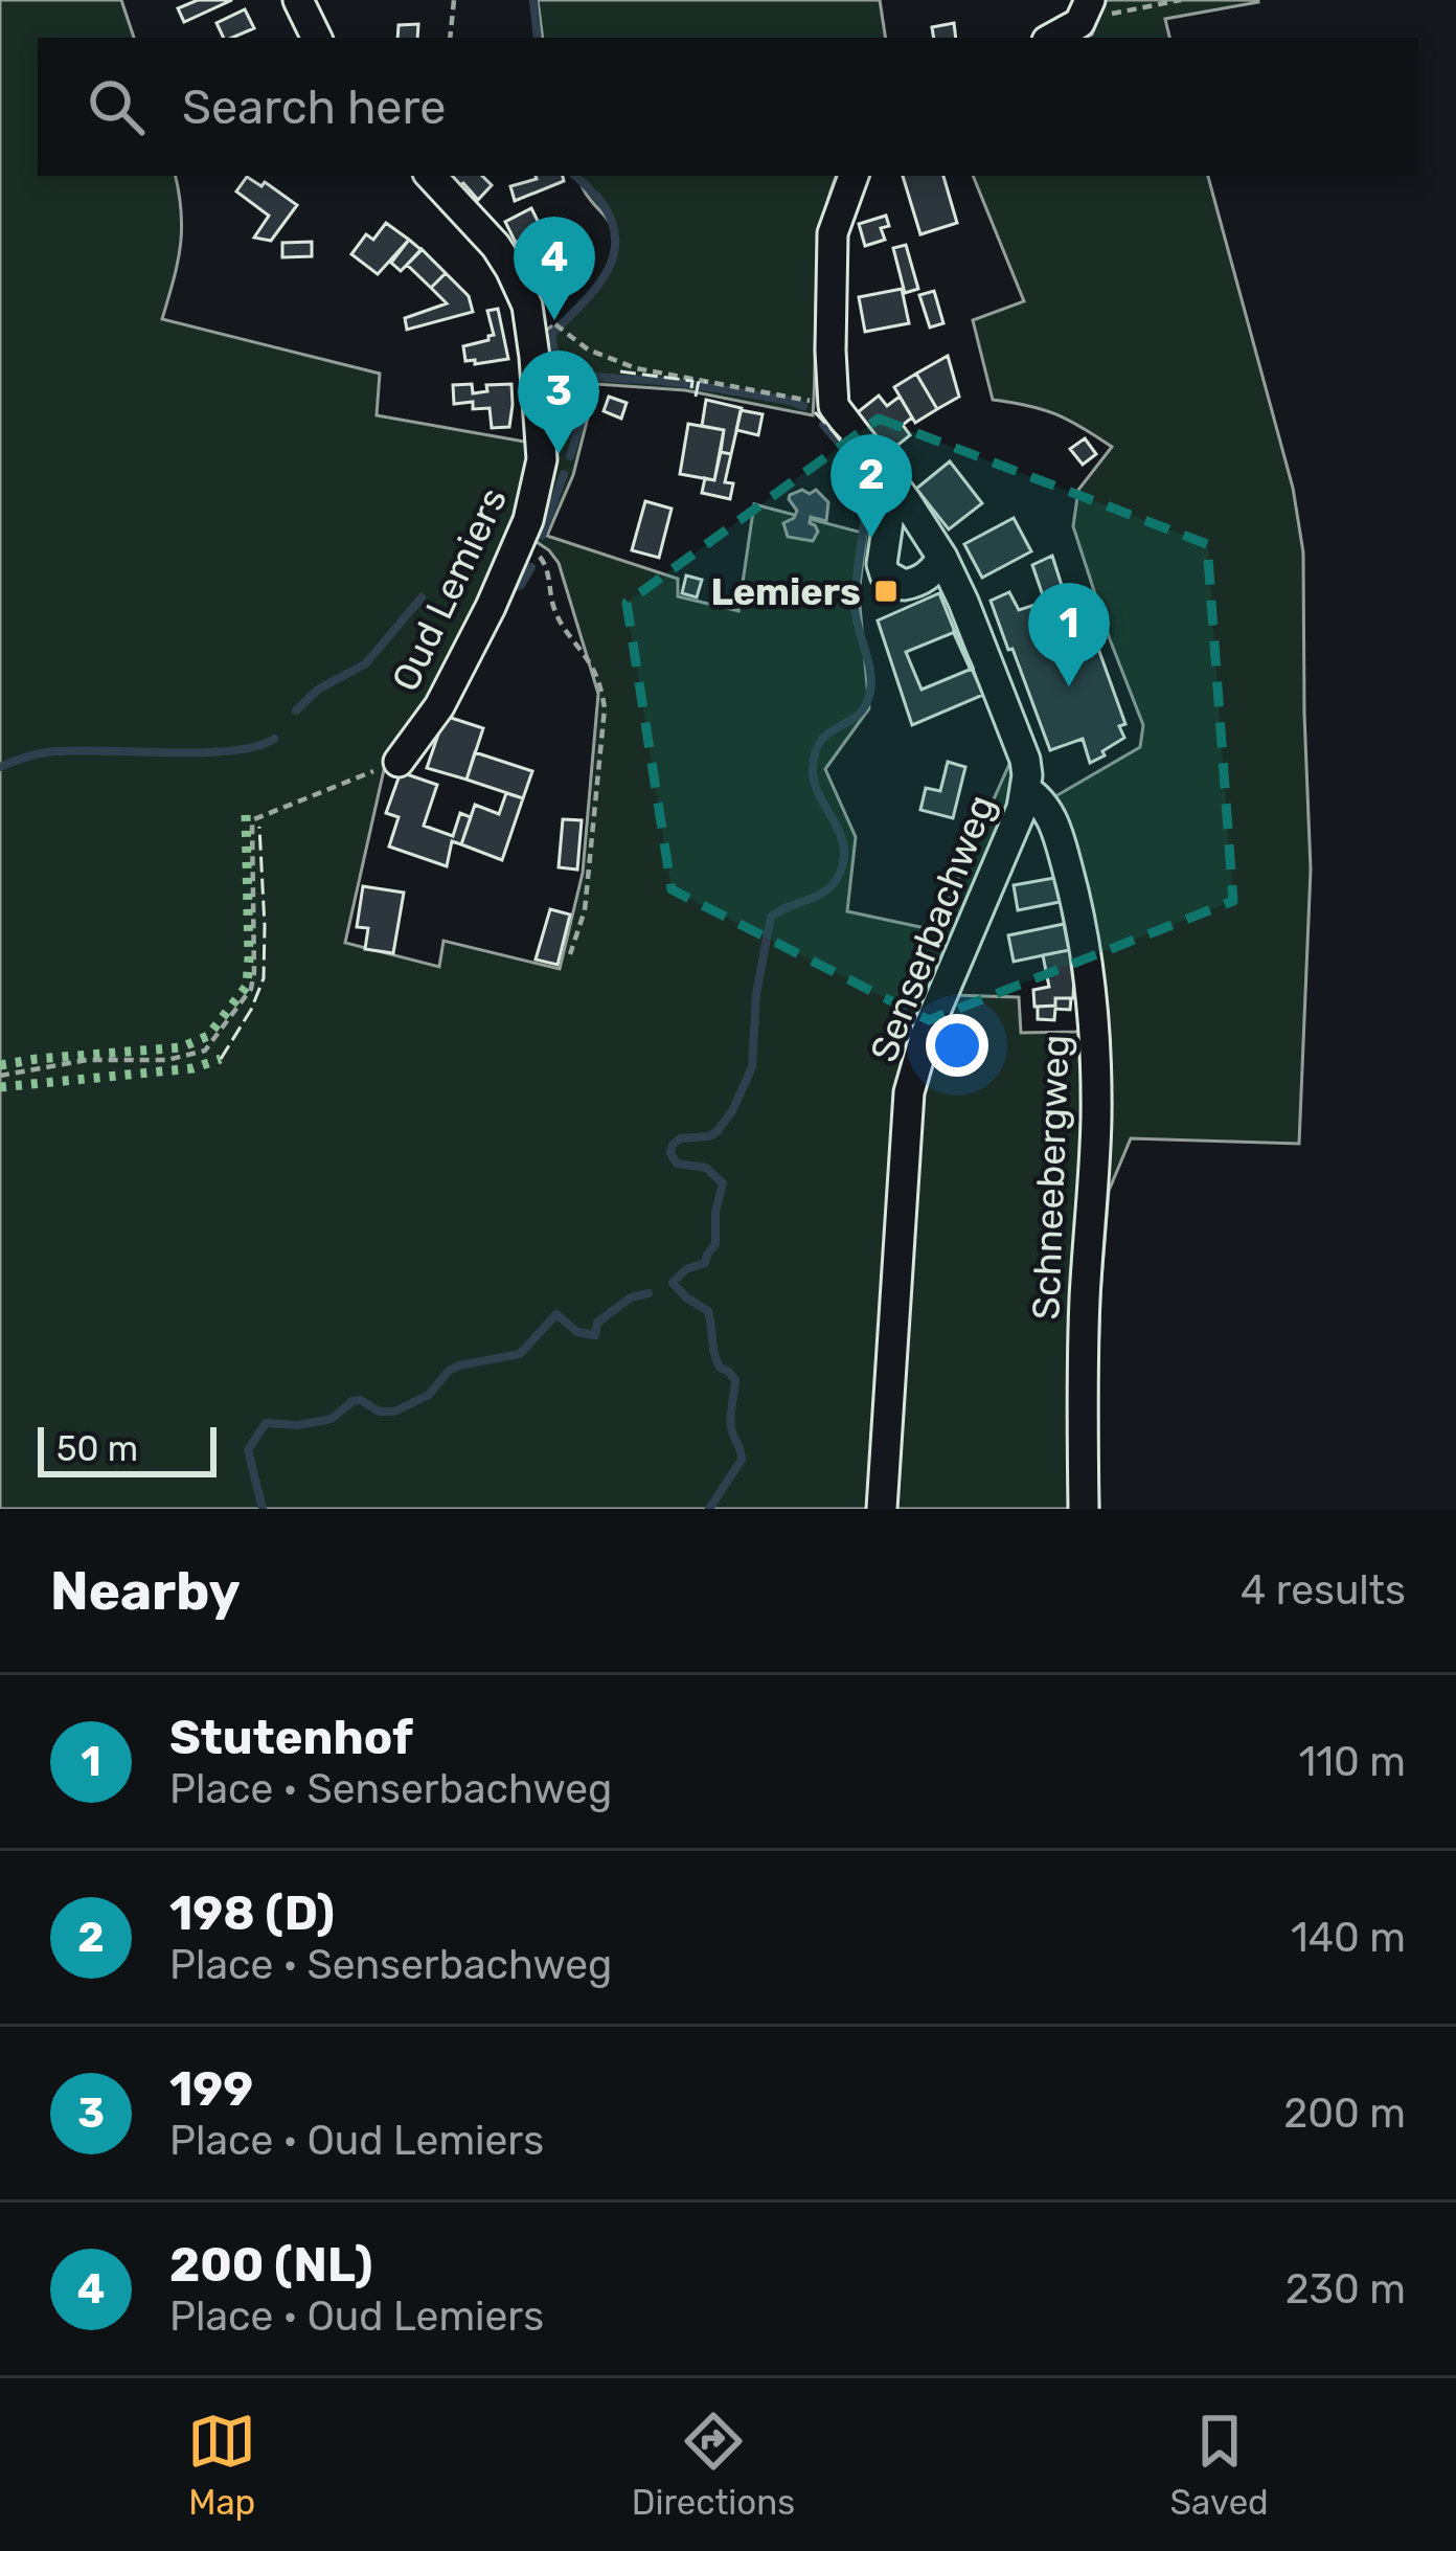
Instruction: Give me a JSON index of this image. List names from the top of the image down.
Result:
{
  "streets": {
    "street": ["Oud Lemiers", "Senserbachweg", "Schneebergweg"]
  },
  "crossings": [
    ["Senserbachweg", "Schneebergweg"]
  ],
  "places": {
    "transit": ["Lemiers"]
  },
  "scale_bar": "50 m",
  "page": {
    "search": "Search here",
    "pins": [
      "4",
      "3",
      "2",
      "1"
    ],
    "scale": "50 m",
    "heading": ["Nearby", "4 results"],
    "list": [
      {
        "mark": "1",
        "name": "Stutenhof",
        "note": "Place · Senserbachweg",
        "value": "110 m"
      },
      {
        "mark": "2",
        "name": "198 (D)",
        "note": "Place · Senserbachweg",
        "value": "140 m"
      },
      {
        "mark": "3",
        "name": "199",
        "note": "Place · Oud Lemiers",
        "value": "200 m"
      },
      {
        "mark": "4",
        "name": "200 (NL)",
        "note": "Place · Oud Lemiers",
        "value": "230 m"
      }
    ],
    "nav": ["Map", "Directions", "Saved"]
  }
}
